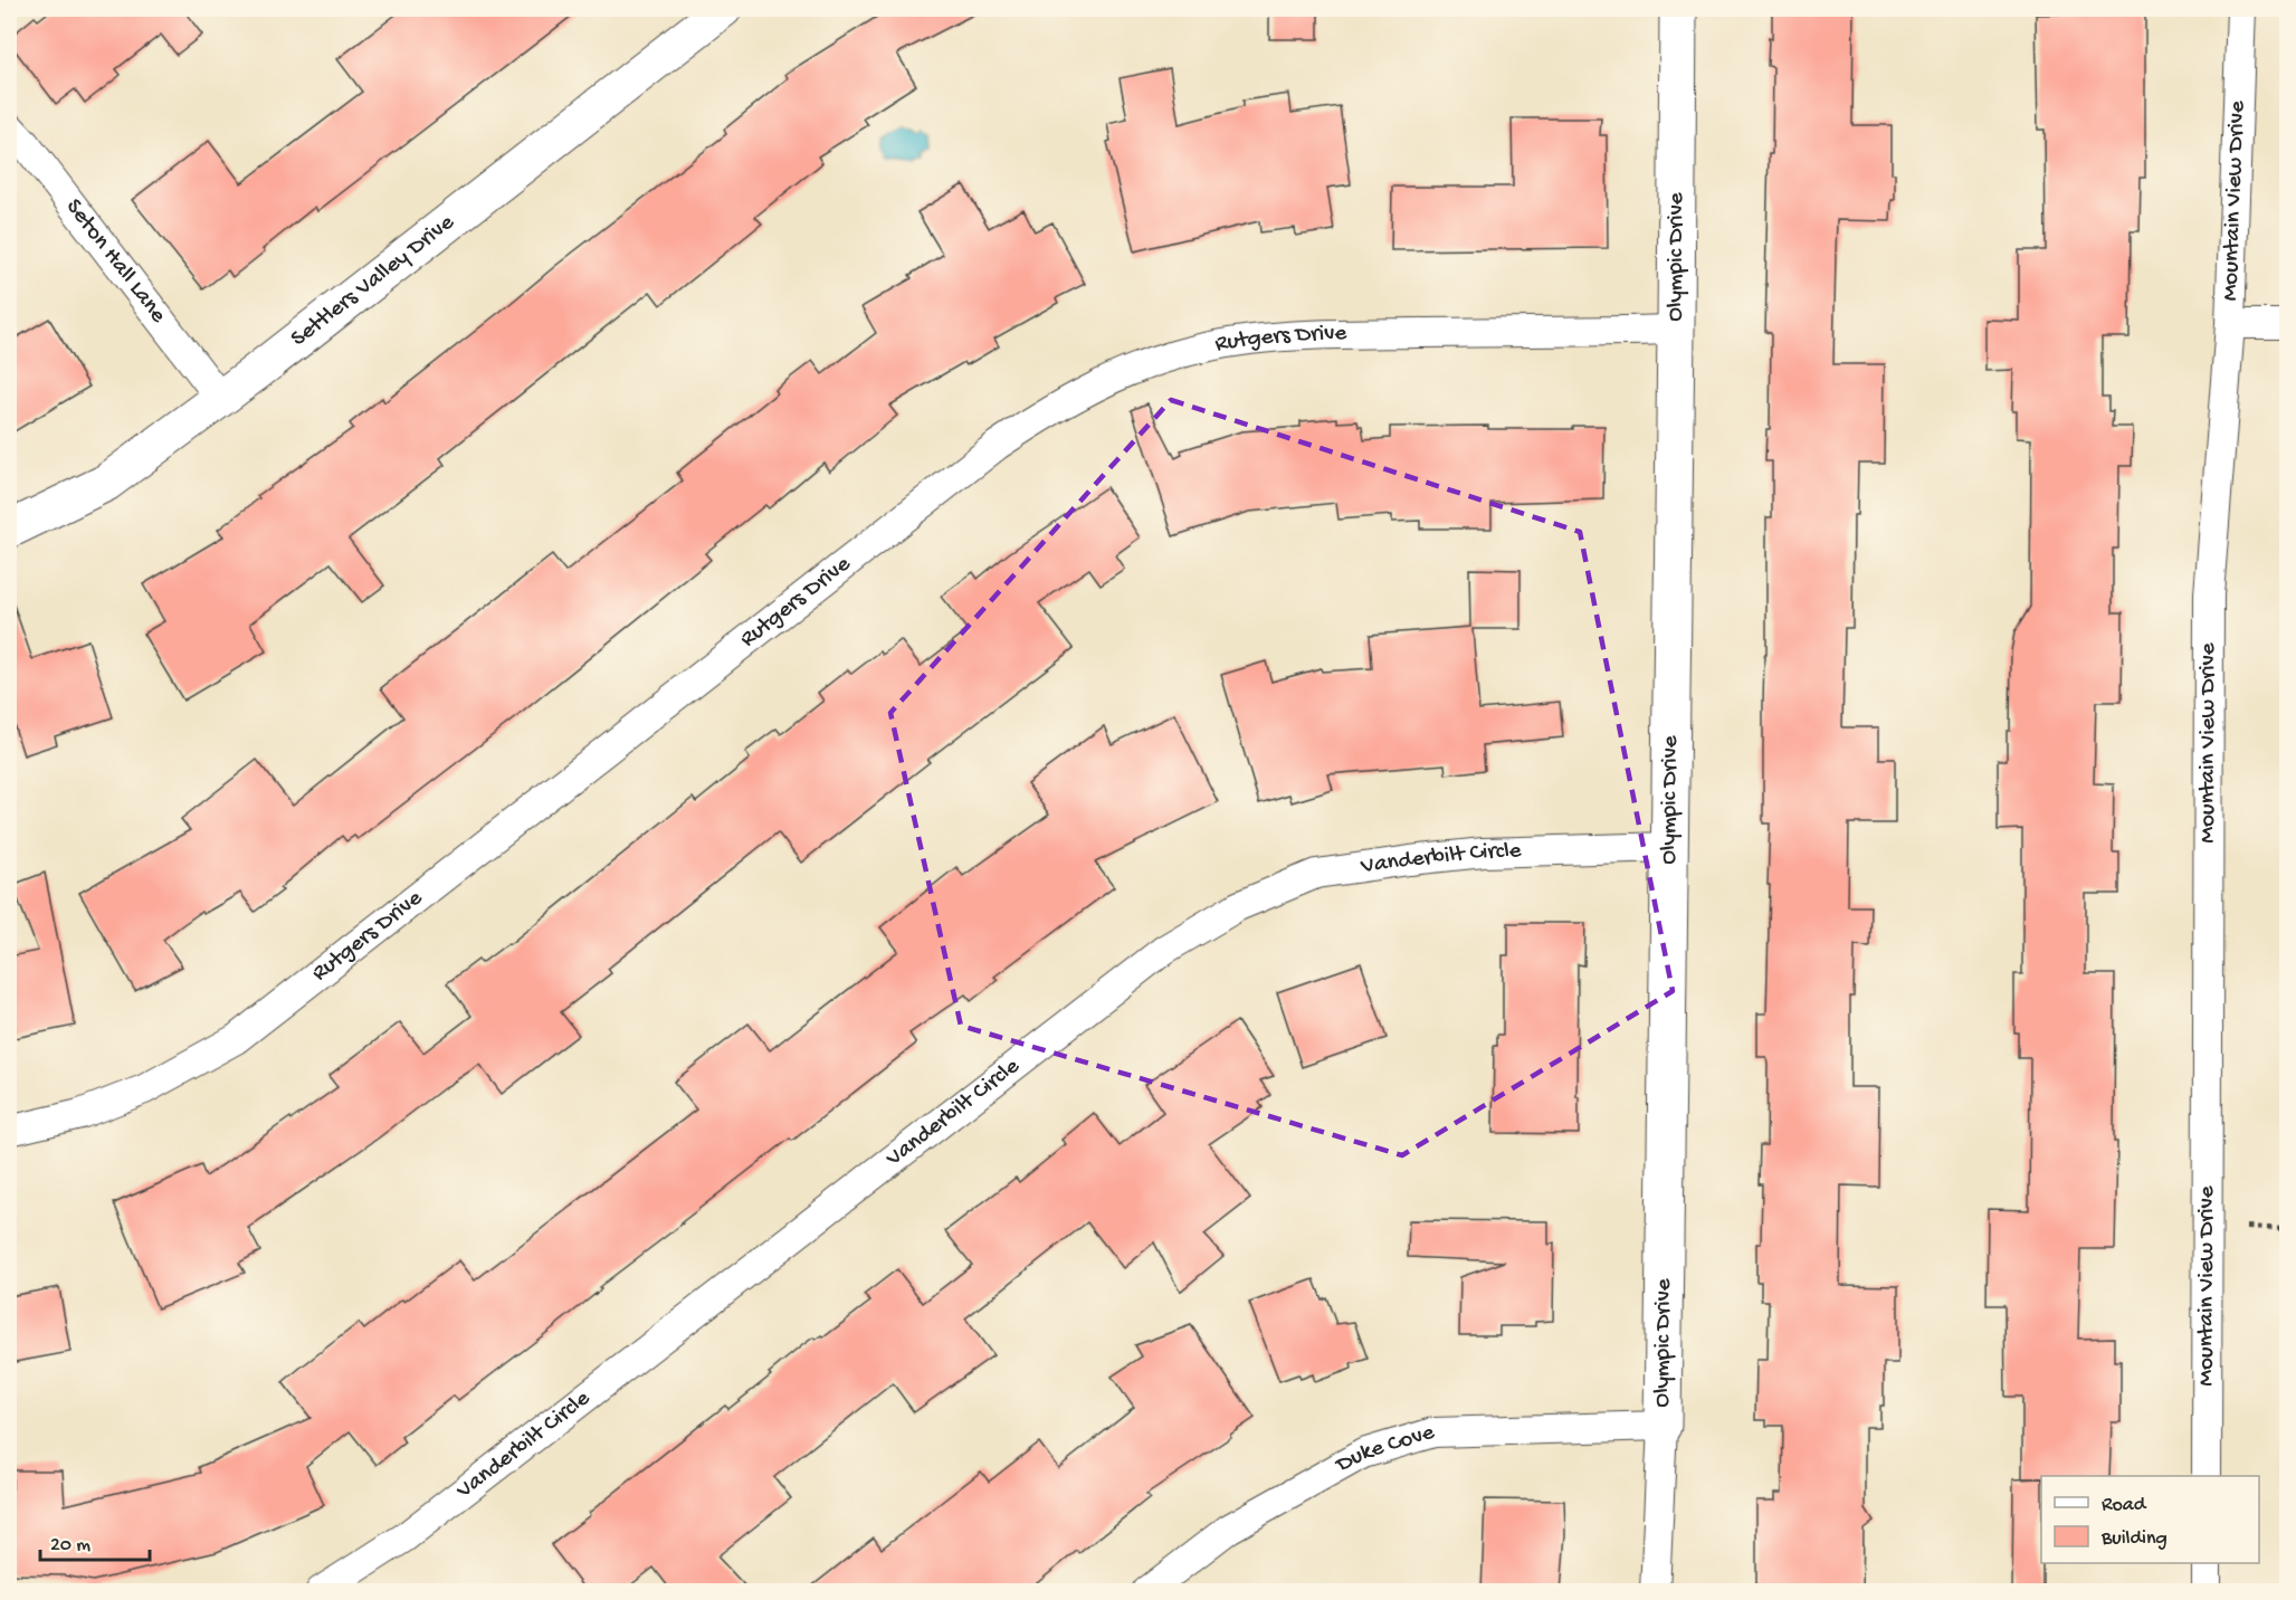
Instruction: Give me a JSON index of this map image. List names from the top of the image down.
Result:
{
  "streets": {
    "street": [
      "Mountain View Drive",
      "Olympic Drive",
      "Seton Hall Lane",
      "Settlers Valley Drive",
      "Rutgers Drive",
      "Vanderbilt Circle",
      "Duke Cove"
    ]
  },
  "crossings": [
    ["Olympic Drive", "Rutgers Drive"],
    ["Olympic Drive", "Vanderbilt Circle"],
    ["Olympic Drive", "Duke Cove"],
    ["Seton Hall Lane", "Settlers Valley Drive"]
  ],
  "legend": ["Road", "Building"],
  "scale_bar": "20 m"
}
